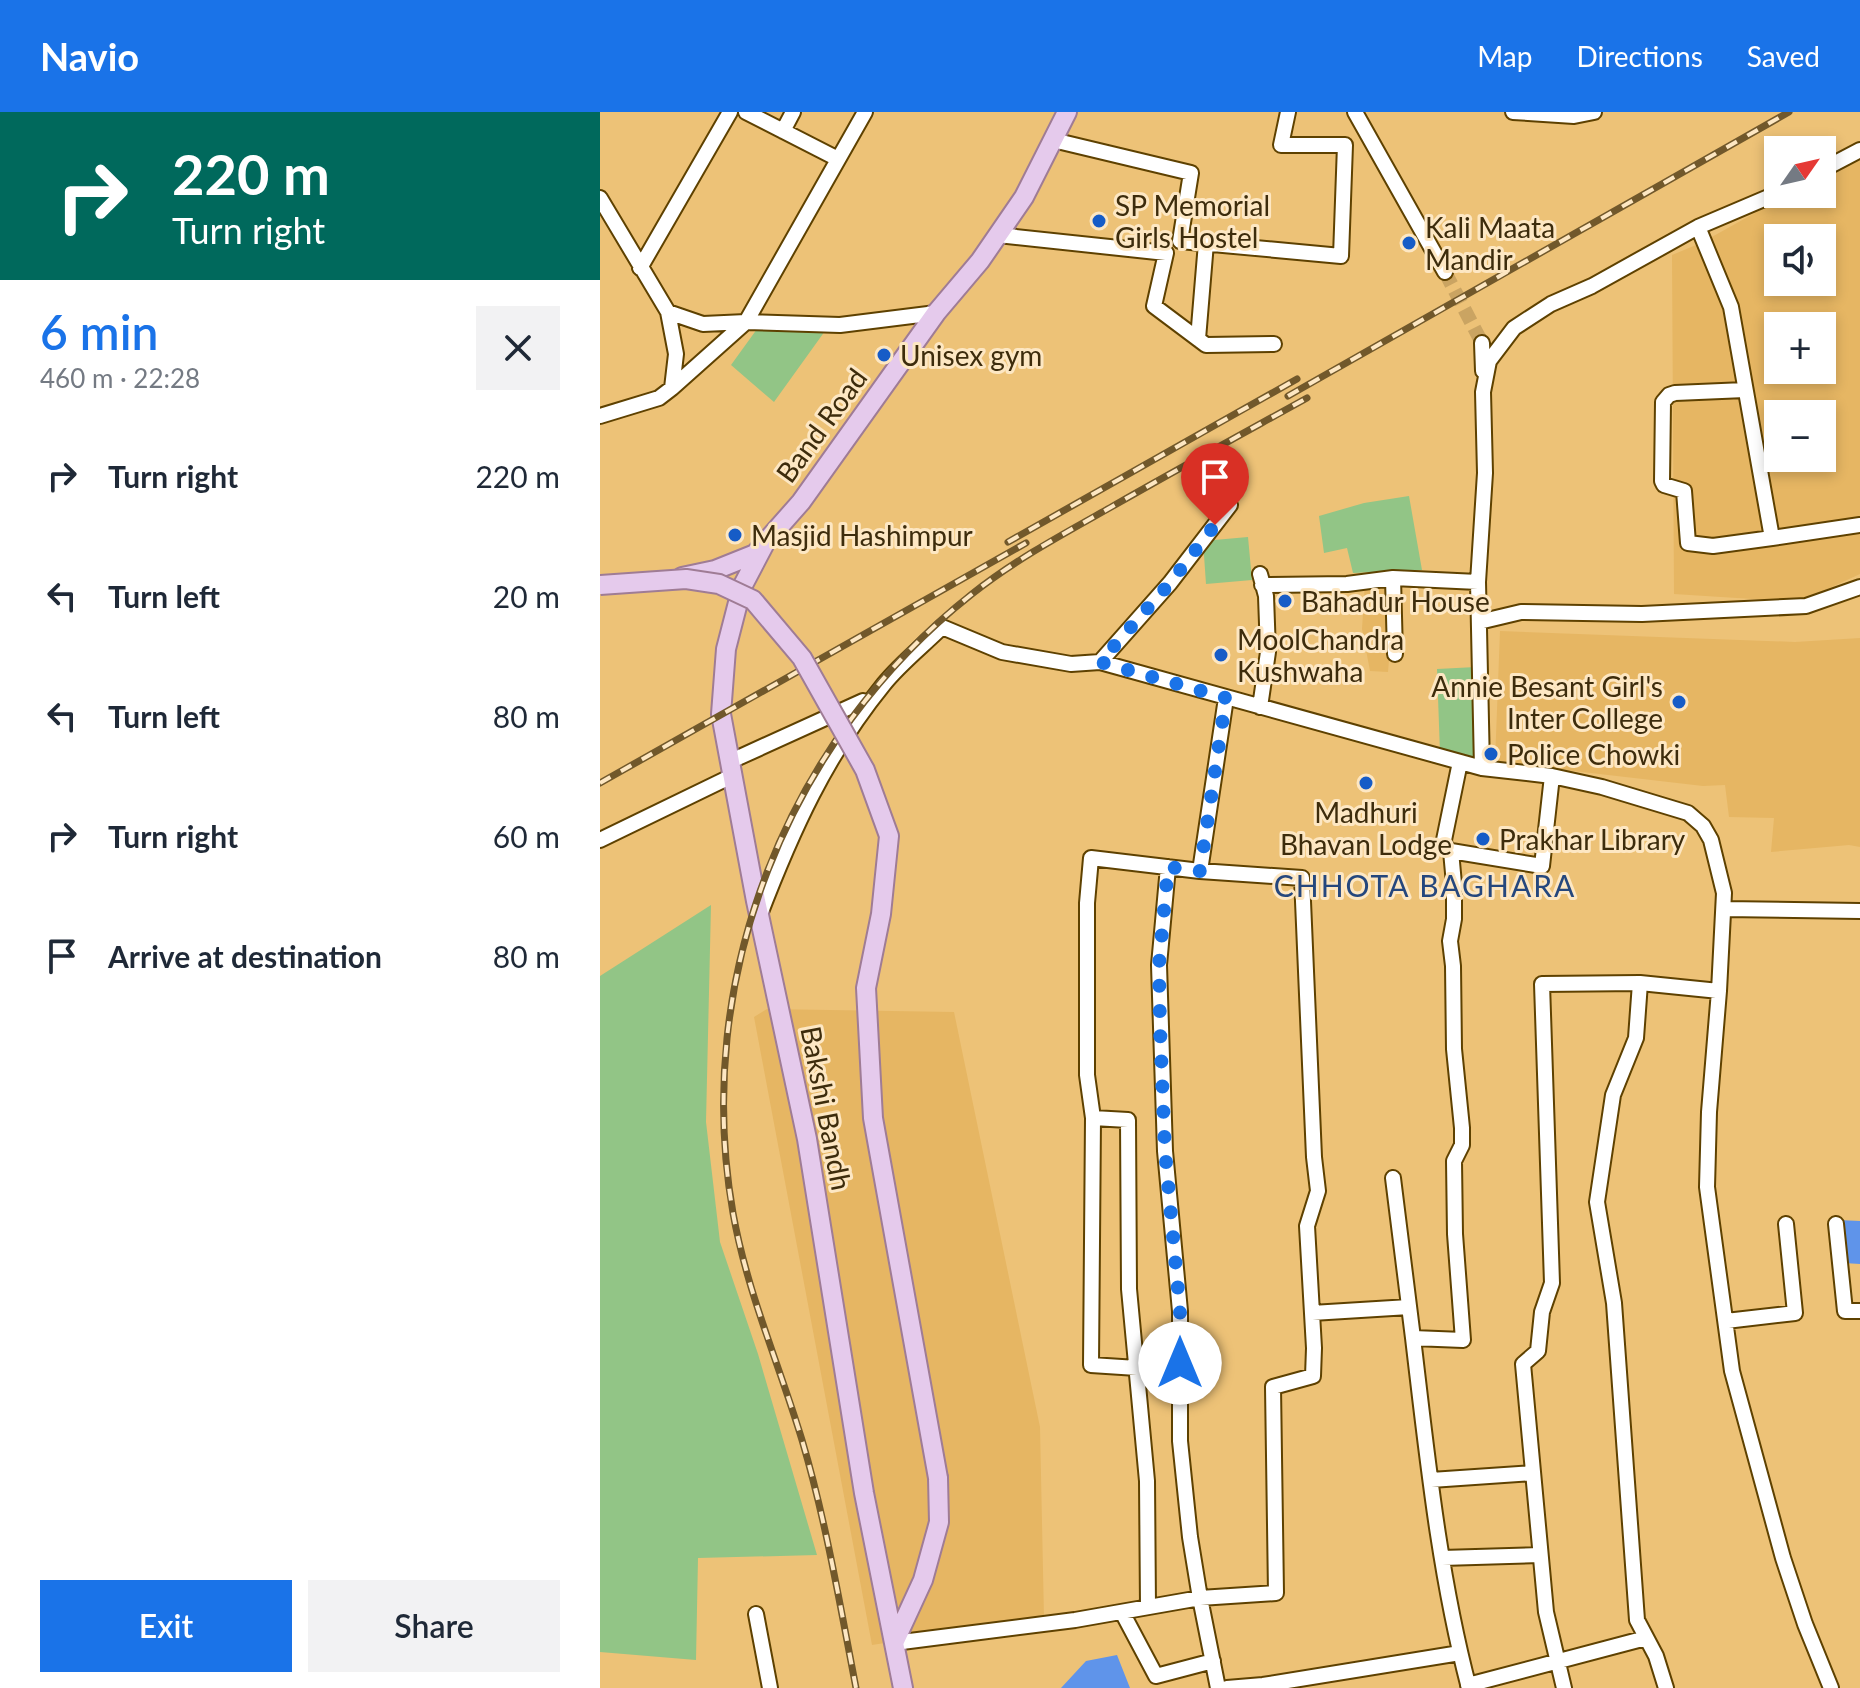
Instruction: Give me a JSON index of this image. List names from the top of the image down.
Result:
{
  "streets": {
    "main road": ["Band Road", "Bakshi Bandh"]
  },
  "crossings": [
    ["Band Road", "Bakshi Bandh"]
  ],
  "districts": ["CHHOTA BAGHARA"],
  "places": [
    "SP Memorial Girls Hostel",
    "Kali Maata Mandir",
    "Unisex gym",
    "Masjid Hashimpur",
    "Bahadur House",
    "MoolChandra Kushwaha",
    "Annie Besant Girl's Inter College",
    "Police Chowki",
    "Madhuri Bhavan Lodge",
    "Prakhar Library"
  ],
  "north": "top right",
  "page": {
    "header": "Navio",
    "nav": ["Map", "Directions", "Saved"],
    "turn": ["220 m", "Turn right"],
    "map_buttons": ["+", "−"],
    "heading": ["6 min", "460 m · 22:28"],
    "list": [
      {
        "name": "Turn right",
        "value": "220 m"
      },
      {
        "name": "Turn left",
        "value": "20 m"
      },
      {
        "name": "Turn left",
        "value": "80 m"
      },
      {
        "name": "Turn right",
        "value": "60 m"
      },
      {
        "name": "Arrive at destination",
        "value": "80 m"
      }
    ],
    "buttons": ["Exit", "Share"]
  }
}
